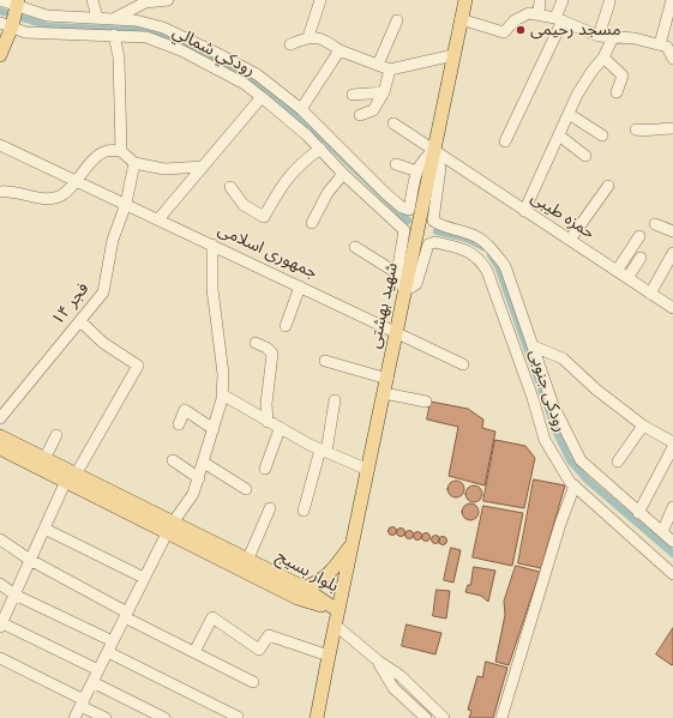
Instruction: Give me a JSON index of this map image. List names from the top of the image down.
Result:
{
  "streets": {
    "main road": ["شهید بهشتی", "بلوار بسیج"],
    "street": [
      "رودکي شمالي",
      "حمزه طیبی",
      "جمهوری اسلامی",
      "فجر ۱۴",
      "رودکی جنوبی"
    ]
  },
  "crossings": [
    ["رودکي شمالي", "شهید بهشتی"],
    ["حمزه طیبی", "شهید بهشتی"],
    ["حمزه طیبی", "رودکی جنوبی"],
    ["جمهوری اسلامی", "فجر ۱۴"],
    ["جمهوری اسلامی", "شهید بهشتی"],
    ["شهید بهشتی", "رودکی جنوبی"],
    ["شهید بهشتی", "بلوار بسیج"]
  ],
  "places": ["مسجد رحیمی"]
}
